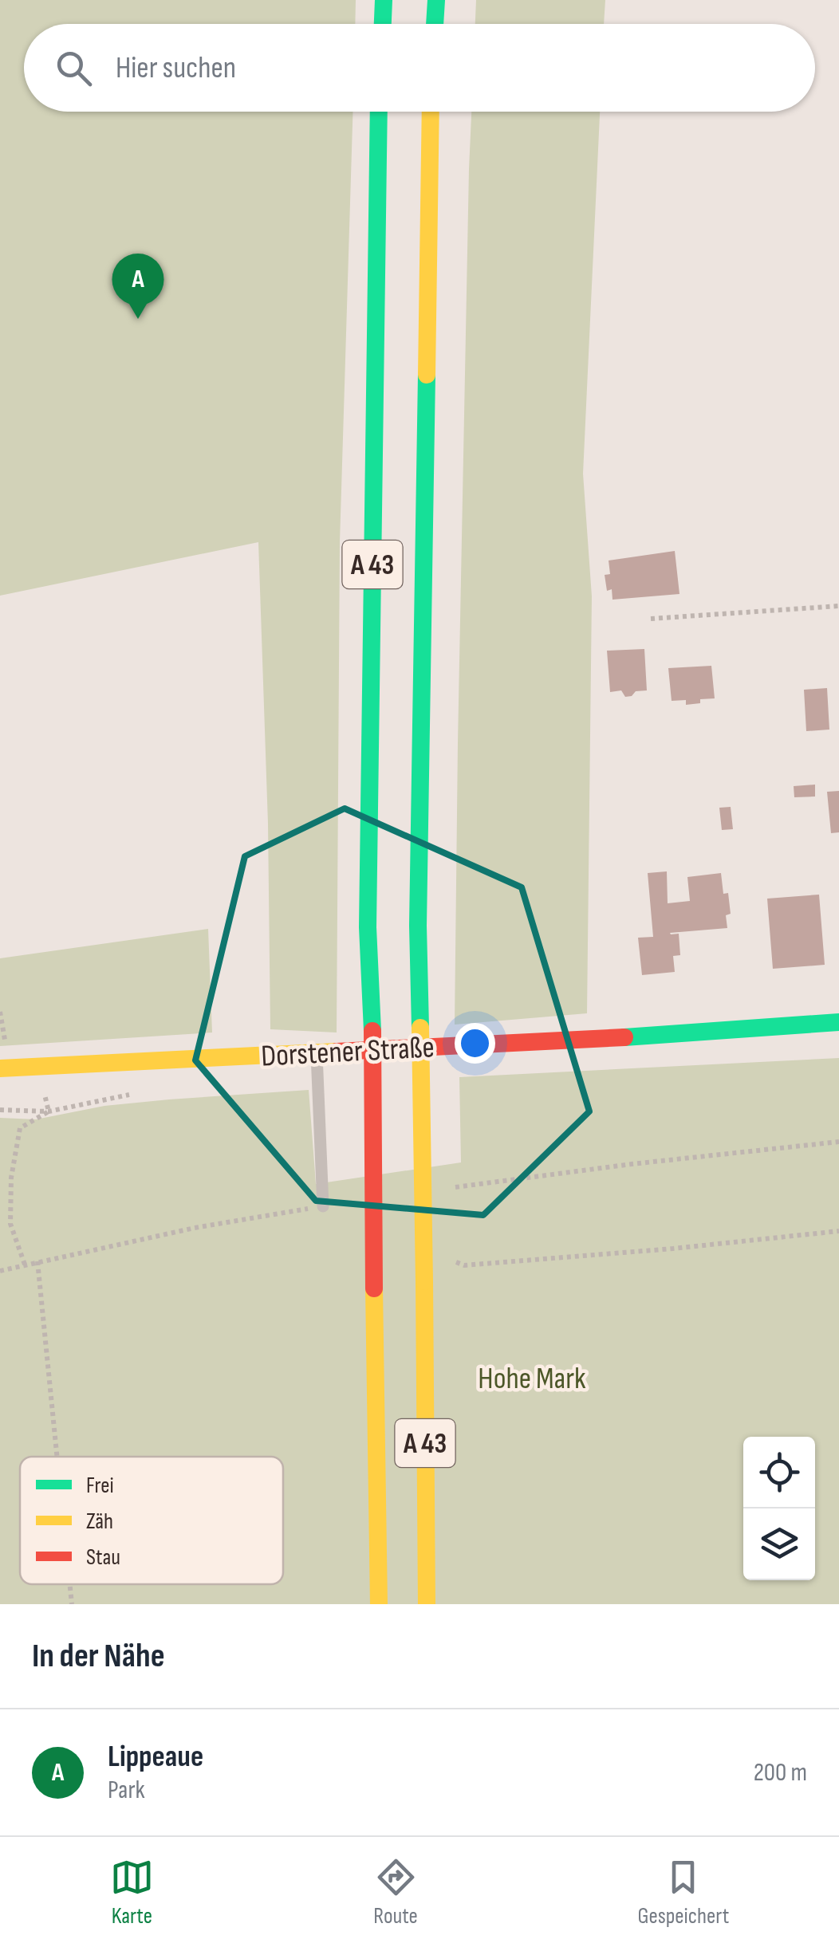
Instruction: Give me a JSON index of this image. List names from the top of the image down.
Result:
{
  "streets": {
    "main road": ["A 43", "Dorstener Straße"]
  },
  "parks": ["Hohe Mark"],
  "legend": ["Frei", "Zäh", "Stau"],
  "page": {
    "search": "Hier suchen",
    "pins": "A",
    "heading": "In der Nähe",
    "list": [
      {
        "mark": "A",
        "name": "Lippeaue",
        "note": "Park",
        "value": "200 m"
      }
    ],
    "nav": ["Karte", "Route", "Gespeichert"]
  }
}
